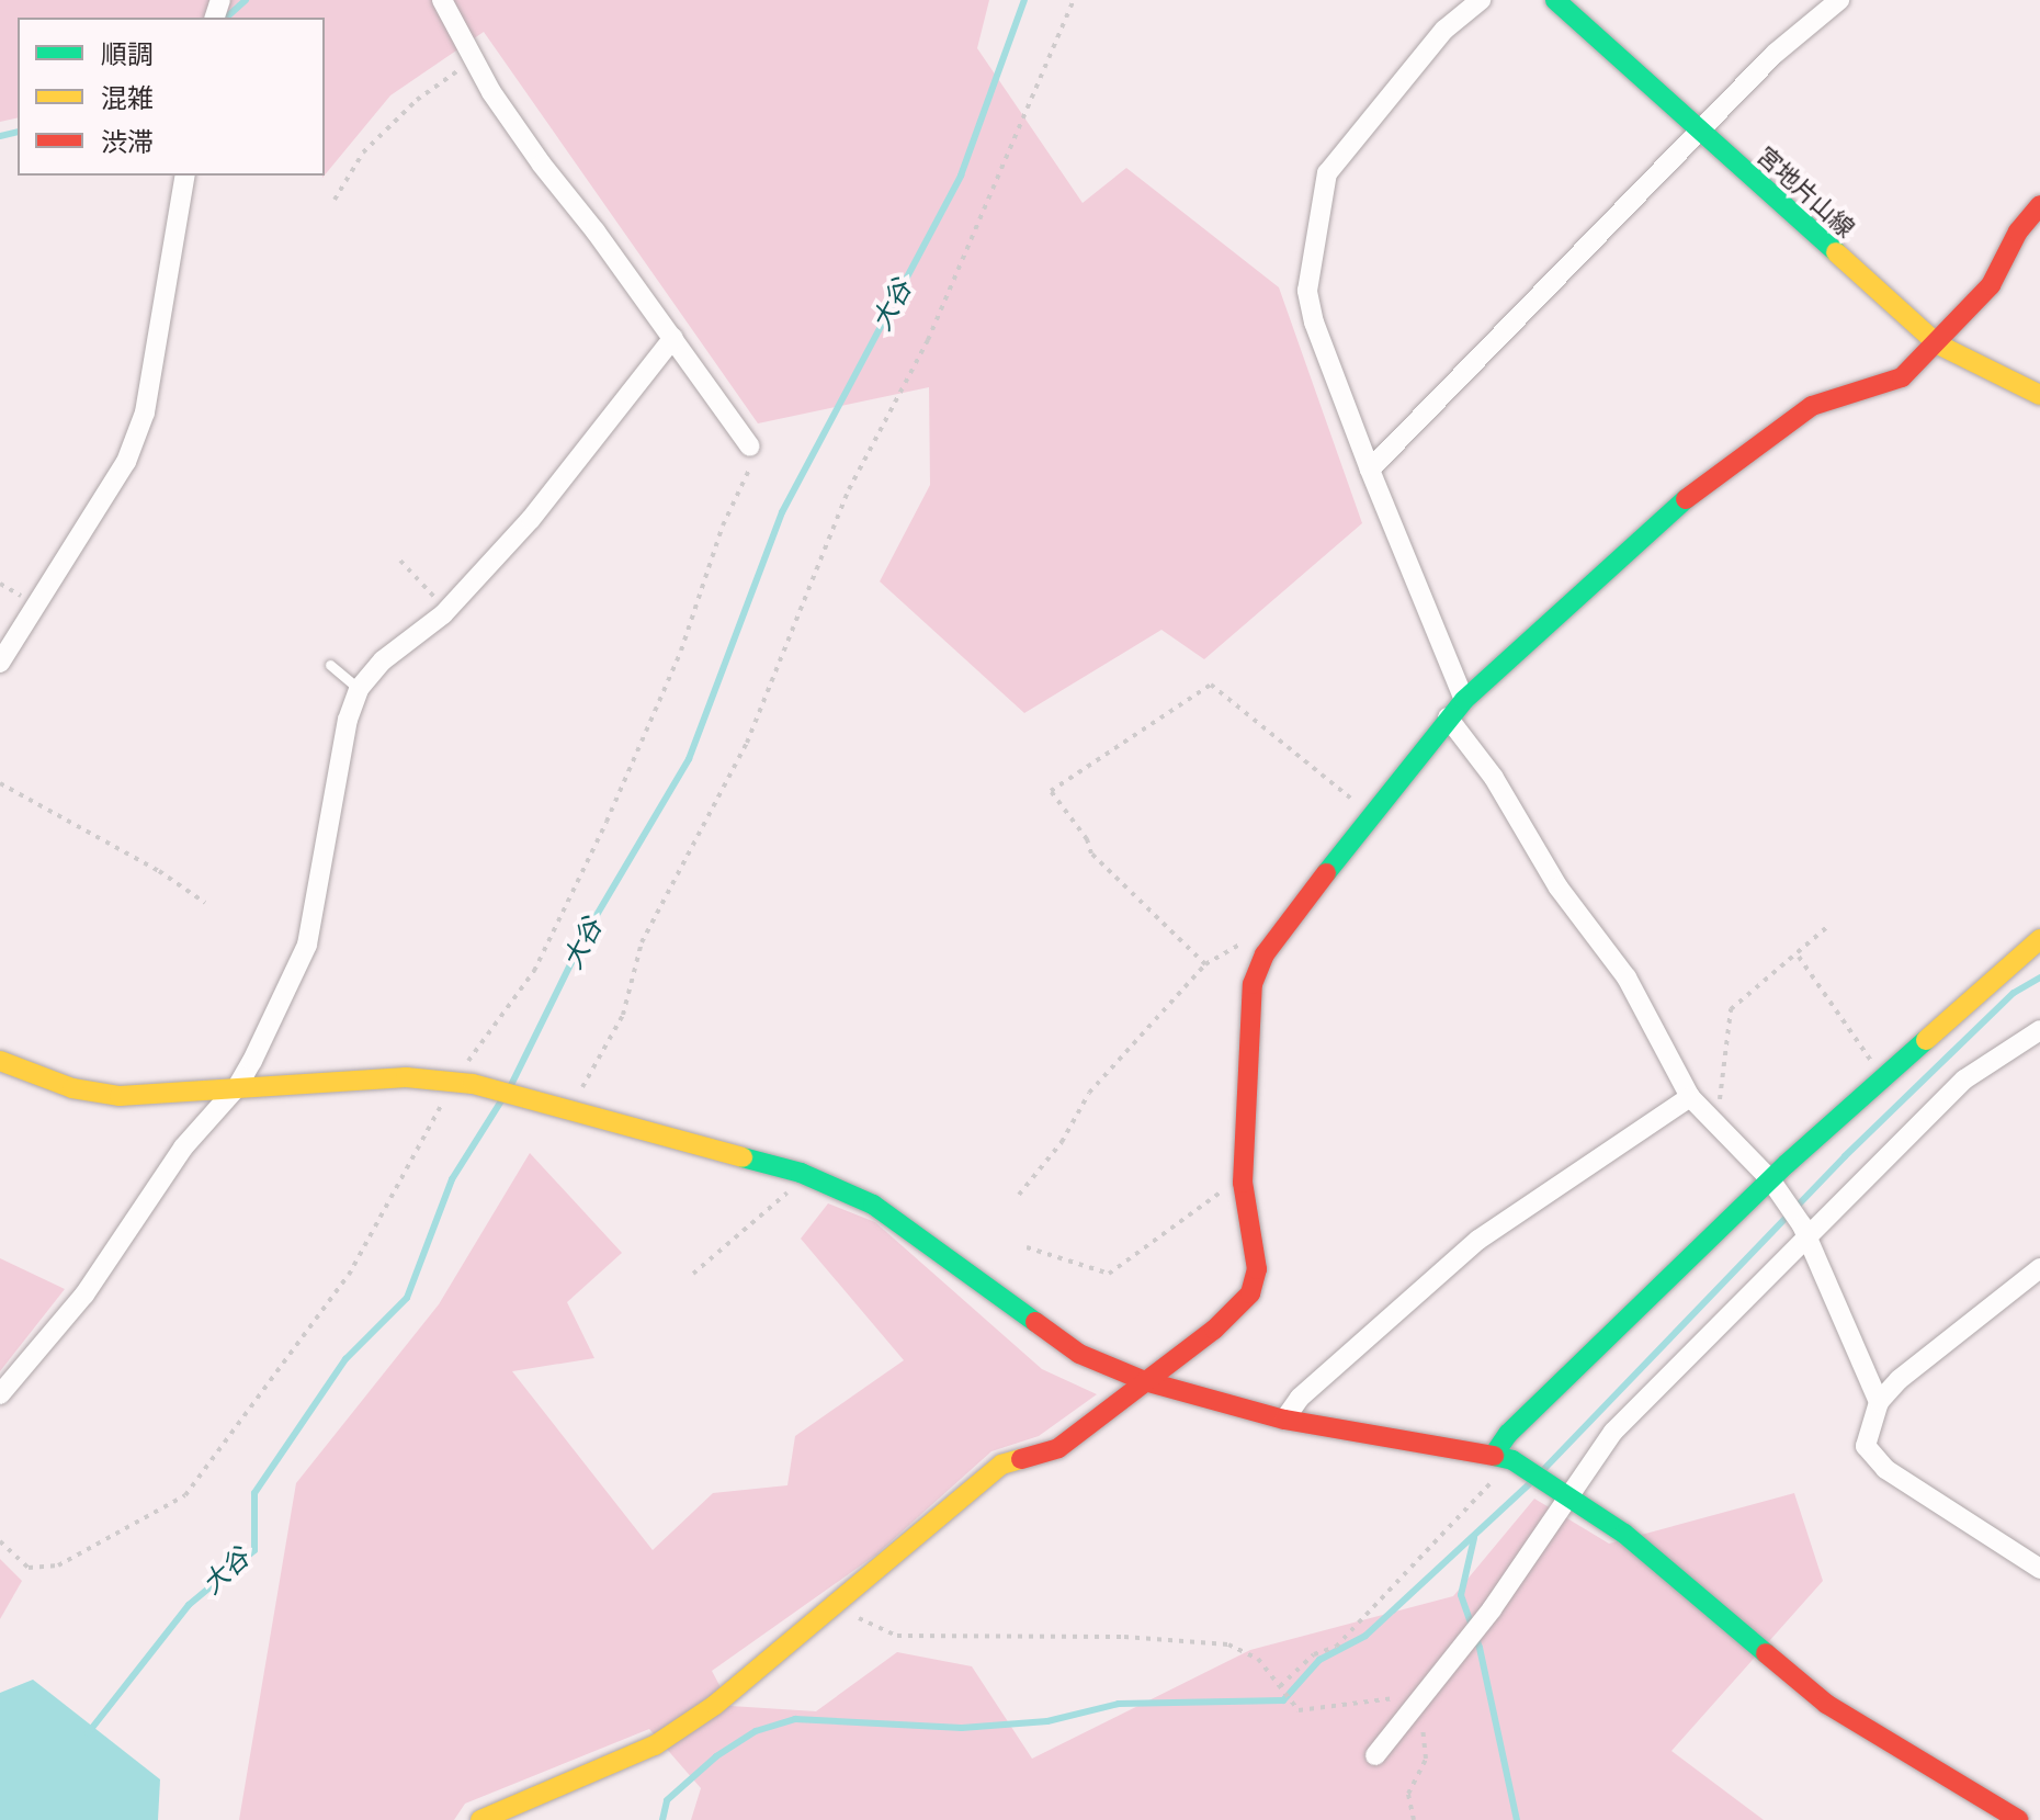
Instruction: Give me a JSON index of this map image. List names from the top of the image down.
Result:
{
  "streets": {
    "street": ["宮地片山線"]
  },
  "water": ["大谷"],
  "legend": ["順調", "混雑", "渋滞"]
}
